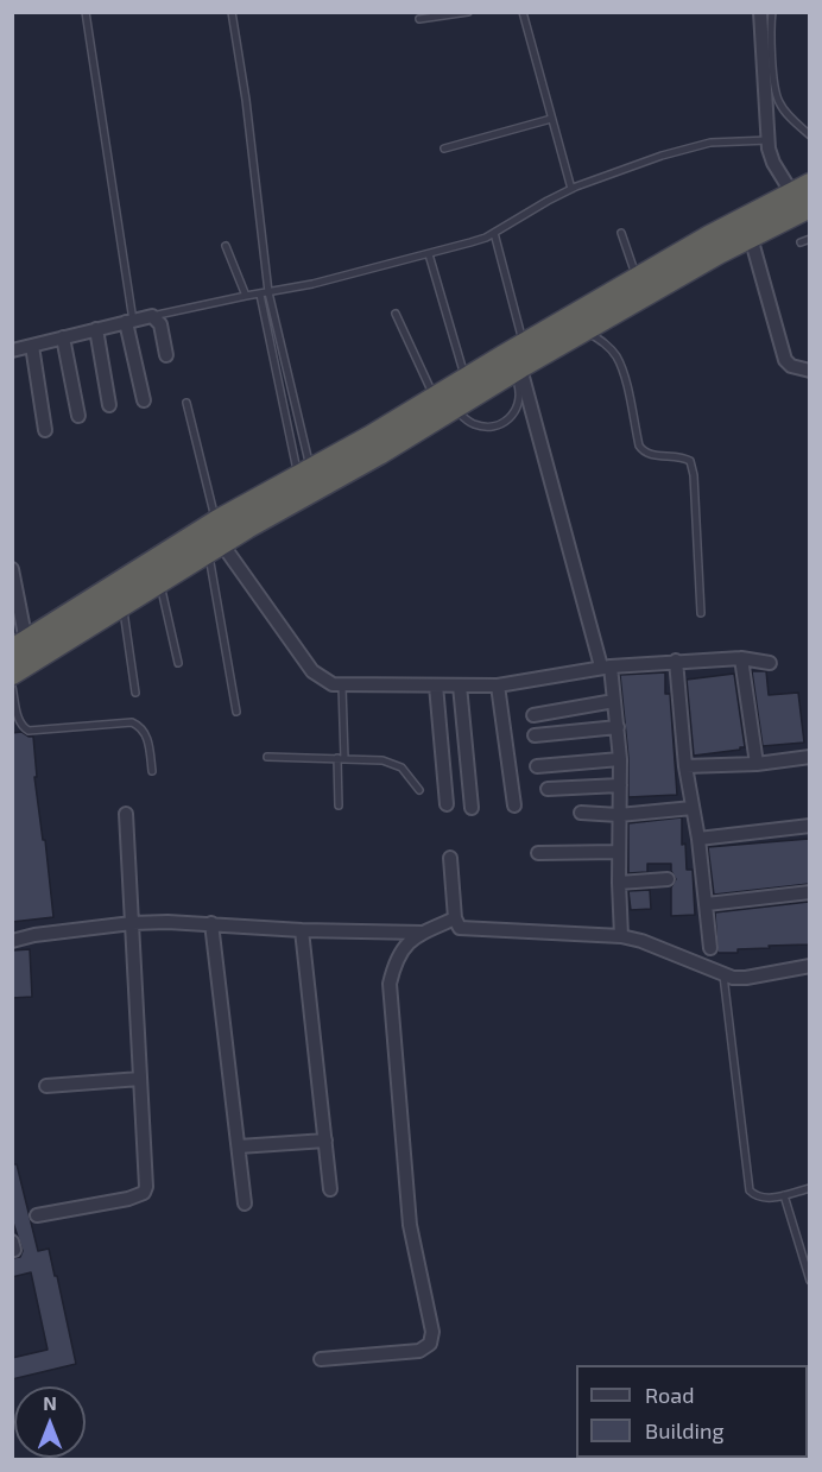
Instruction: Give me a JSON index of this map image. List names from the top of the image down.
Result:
{
  "legend": ["Road", "Building"],
  "north": "top"
}
